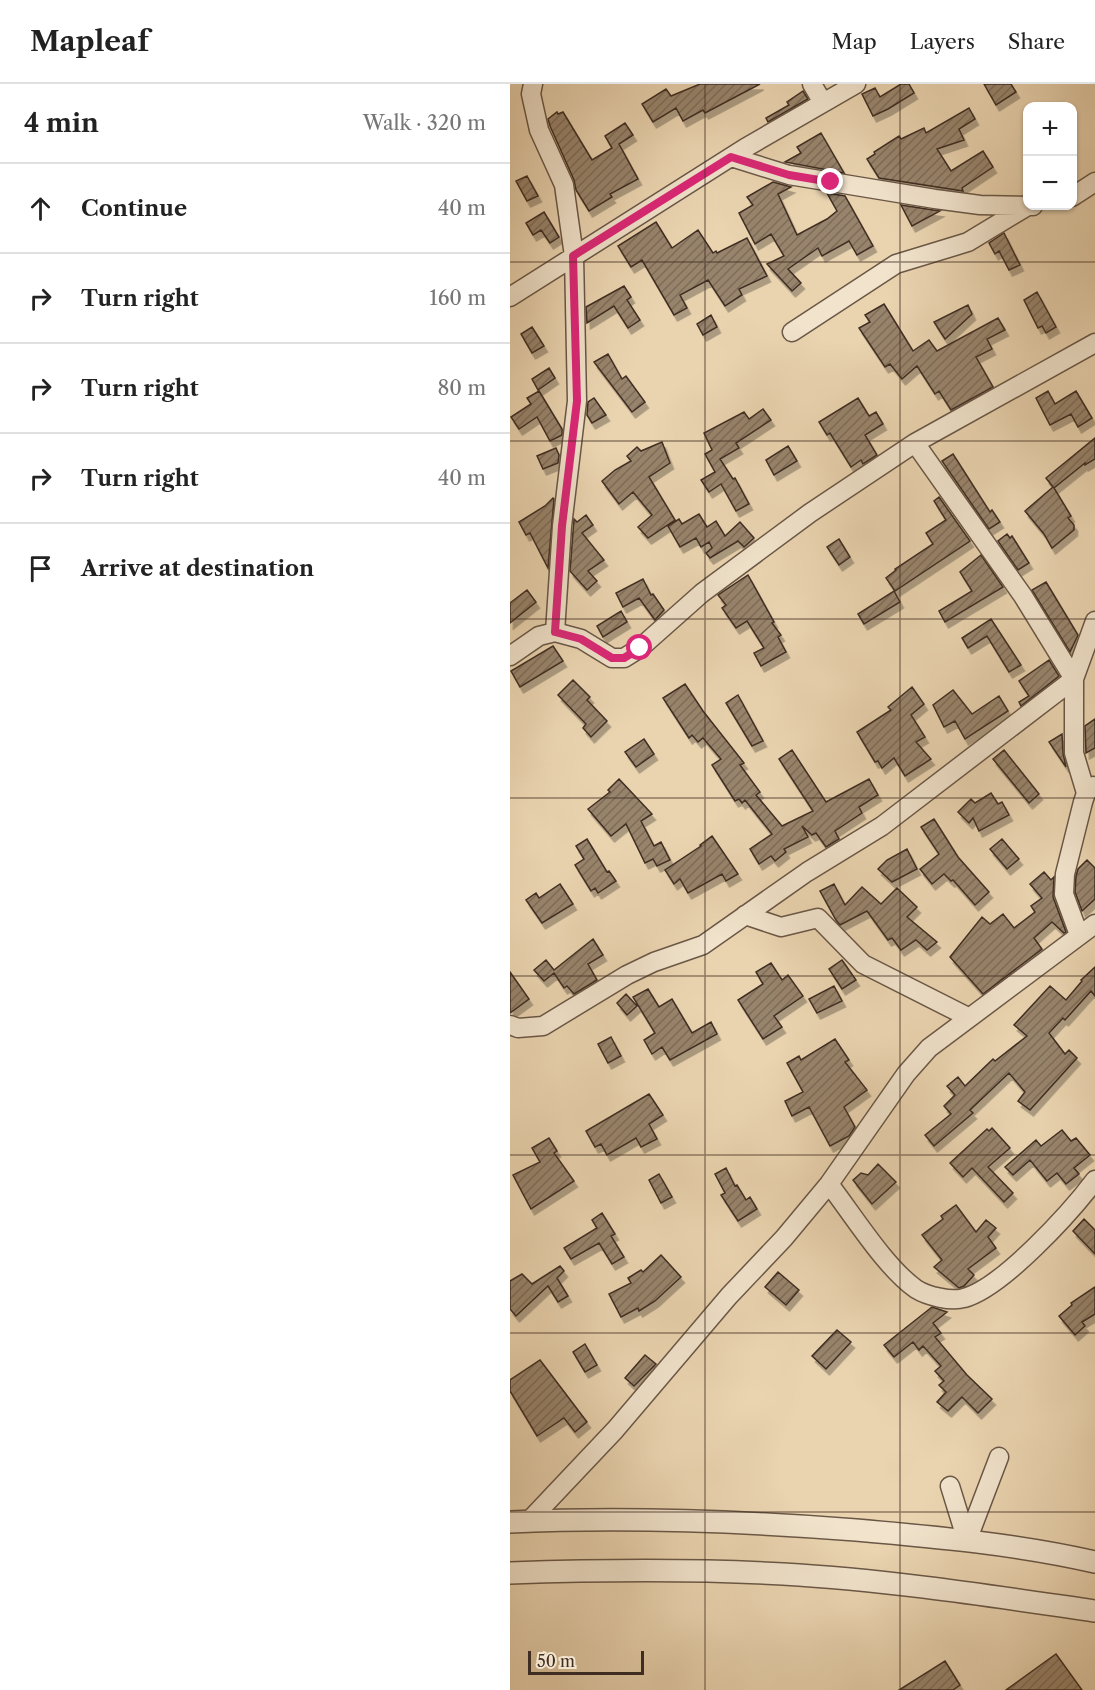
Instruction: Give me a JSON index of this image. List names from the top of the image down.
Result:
{
  "scale_bar": "50 m",
  "page": {
    "header": "Mapleaf",
    "nav": ["Map", "Layers", "Share"],
    "heading": ["4 min", "Walk · 320 m"],
    "map_buttons": ["+", "−"],
    "list": [
      ["Continue", "40 m"],
      ["Turn right", "160 m"],
      ["Turn right", "80 m"],
      ["Turn right", "40 m"],
      "Arrive at destination"
    ],
    "scale": "50 m"
  }
}
